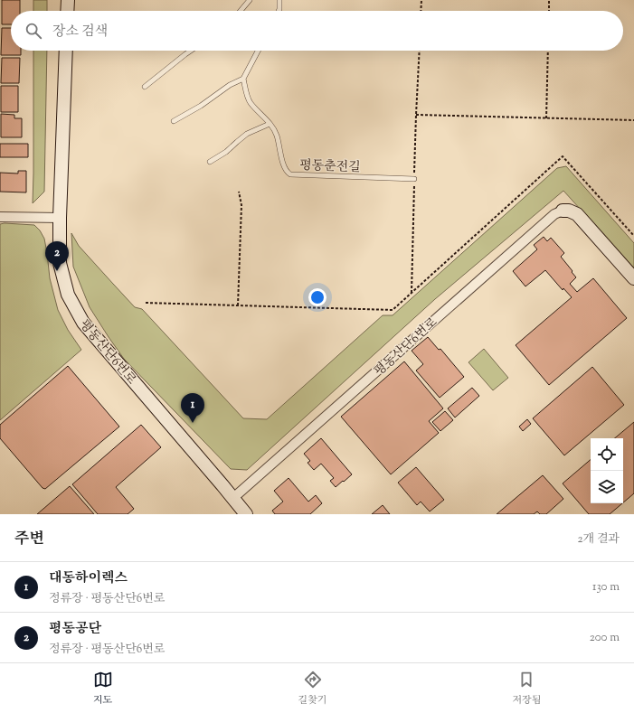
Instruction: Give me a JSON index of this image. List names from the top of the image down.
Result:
{
  "streets": {
    "street": ["평동산단6번로"],
    "lane": ["평동춘전길"]
  },
  "page": {
    "search": "장소 검색",
    "pins": ["2", "1"],
    "heading": ["주변", "2개 결과"],
    "list": [
      {
        "mark": "1",
        "name": "대동하이렉스",
        "note": "정류장 · 평동산단6번로",
        "value": "130 m"
      },
      {
        "mark": "2",
        "name": "평동공단",
        "note": "정류장 · 평동산단6번로",
        "value": "200 m"
      }
    ],
    "nav": ["지도", "길찾기", "저장됨"]
  }
}
